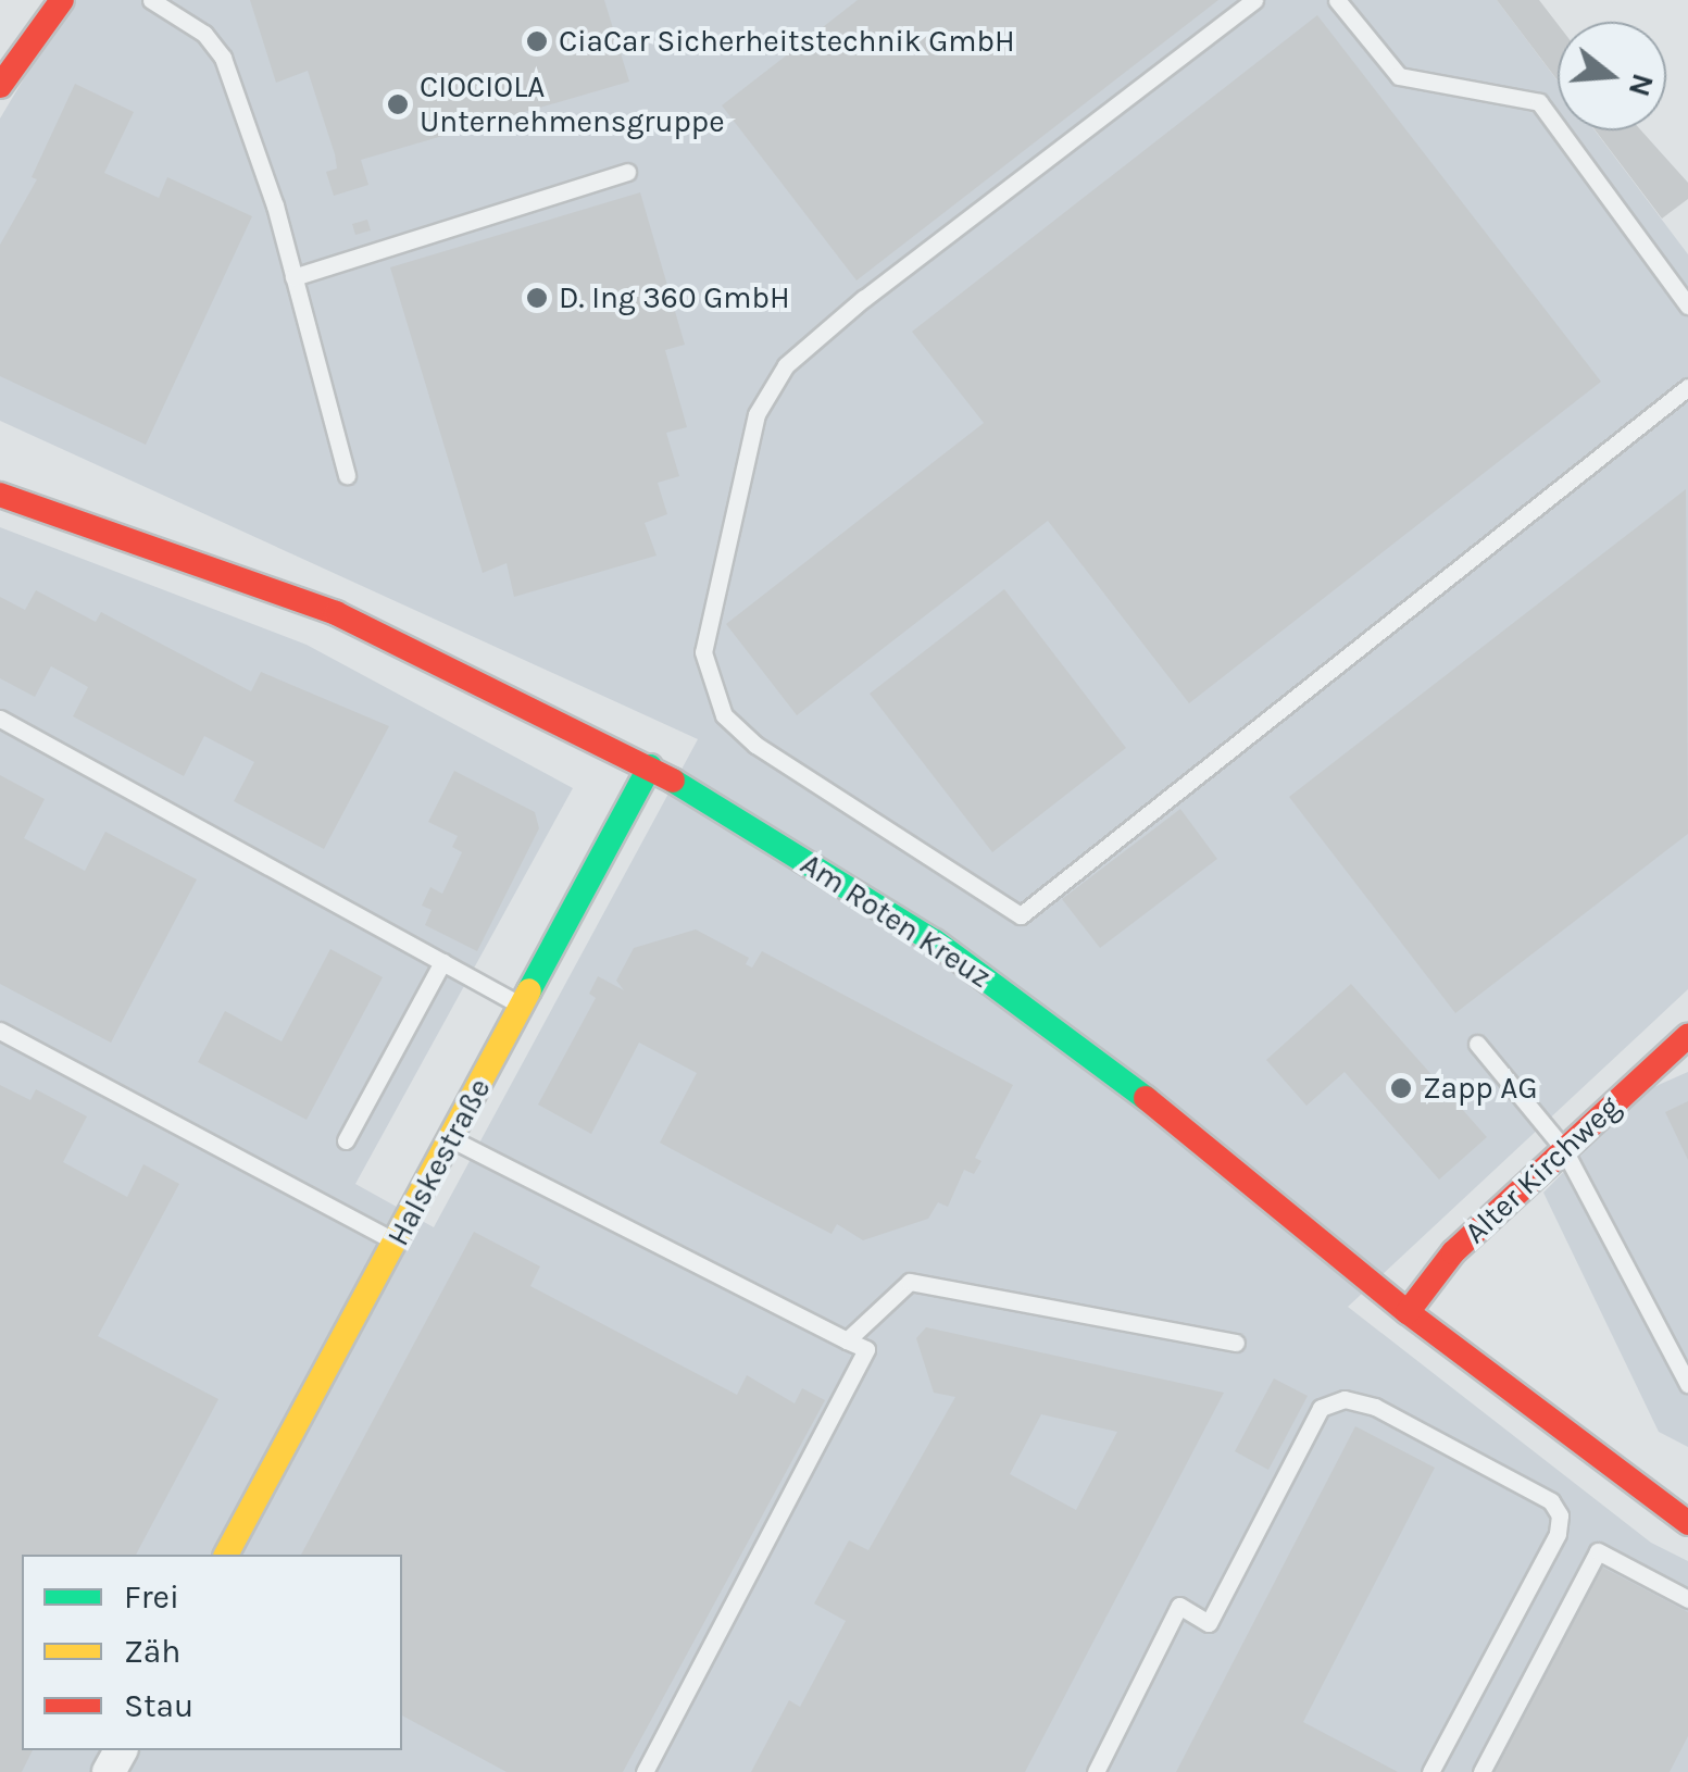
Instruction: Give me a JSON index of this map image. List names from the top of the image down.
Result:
{
  "streets": {
    "street": ["Am Roten Kreuz", "Halskestraße", "Alter Kirchweg"]
  },
  "crossings": [
    ["Am Roten Kreuz", "Halskestraße"],
    ["Am Roten Kreuz", "Alter Kirchweg"]
  ],
  "places": [
    "CiaCar Sicherheitstechnik GmbH",
    "CIOCIOLA Unternehmensgruppe",
    "D. Ing 360 GmbH",
    "Zapp AG"
  ],
  "legend": ["Frei", "Zäh", "Stau"],
  "north": "right"
}
